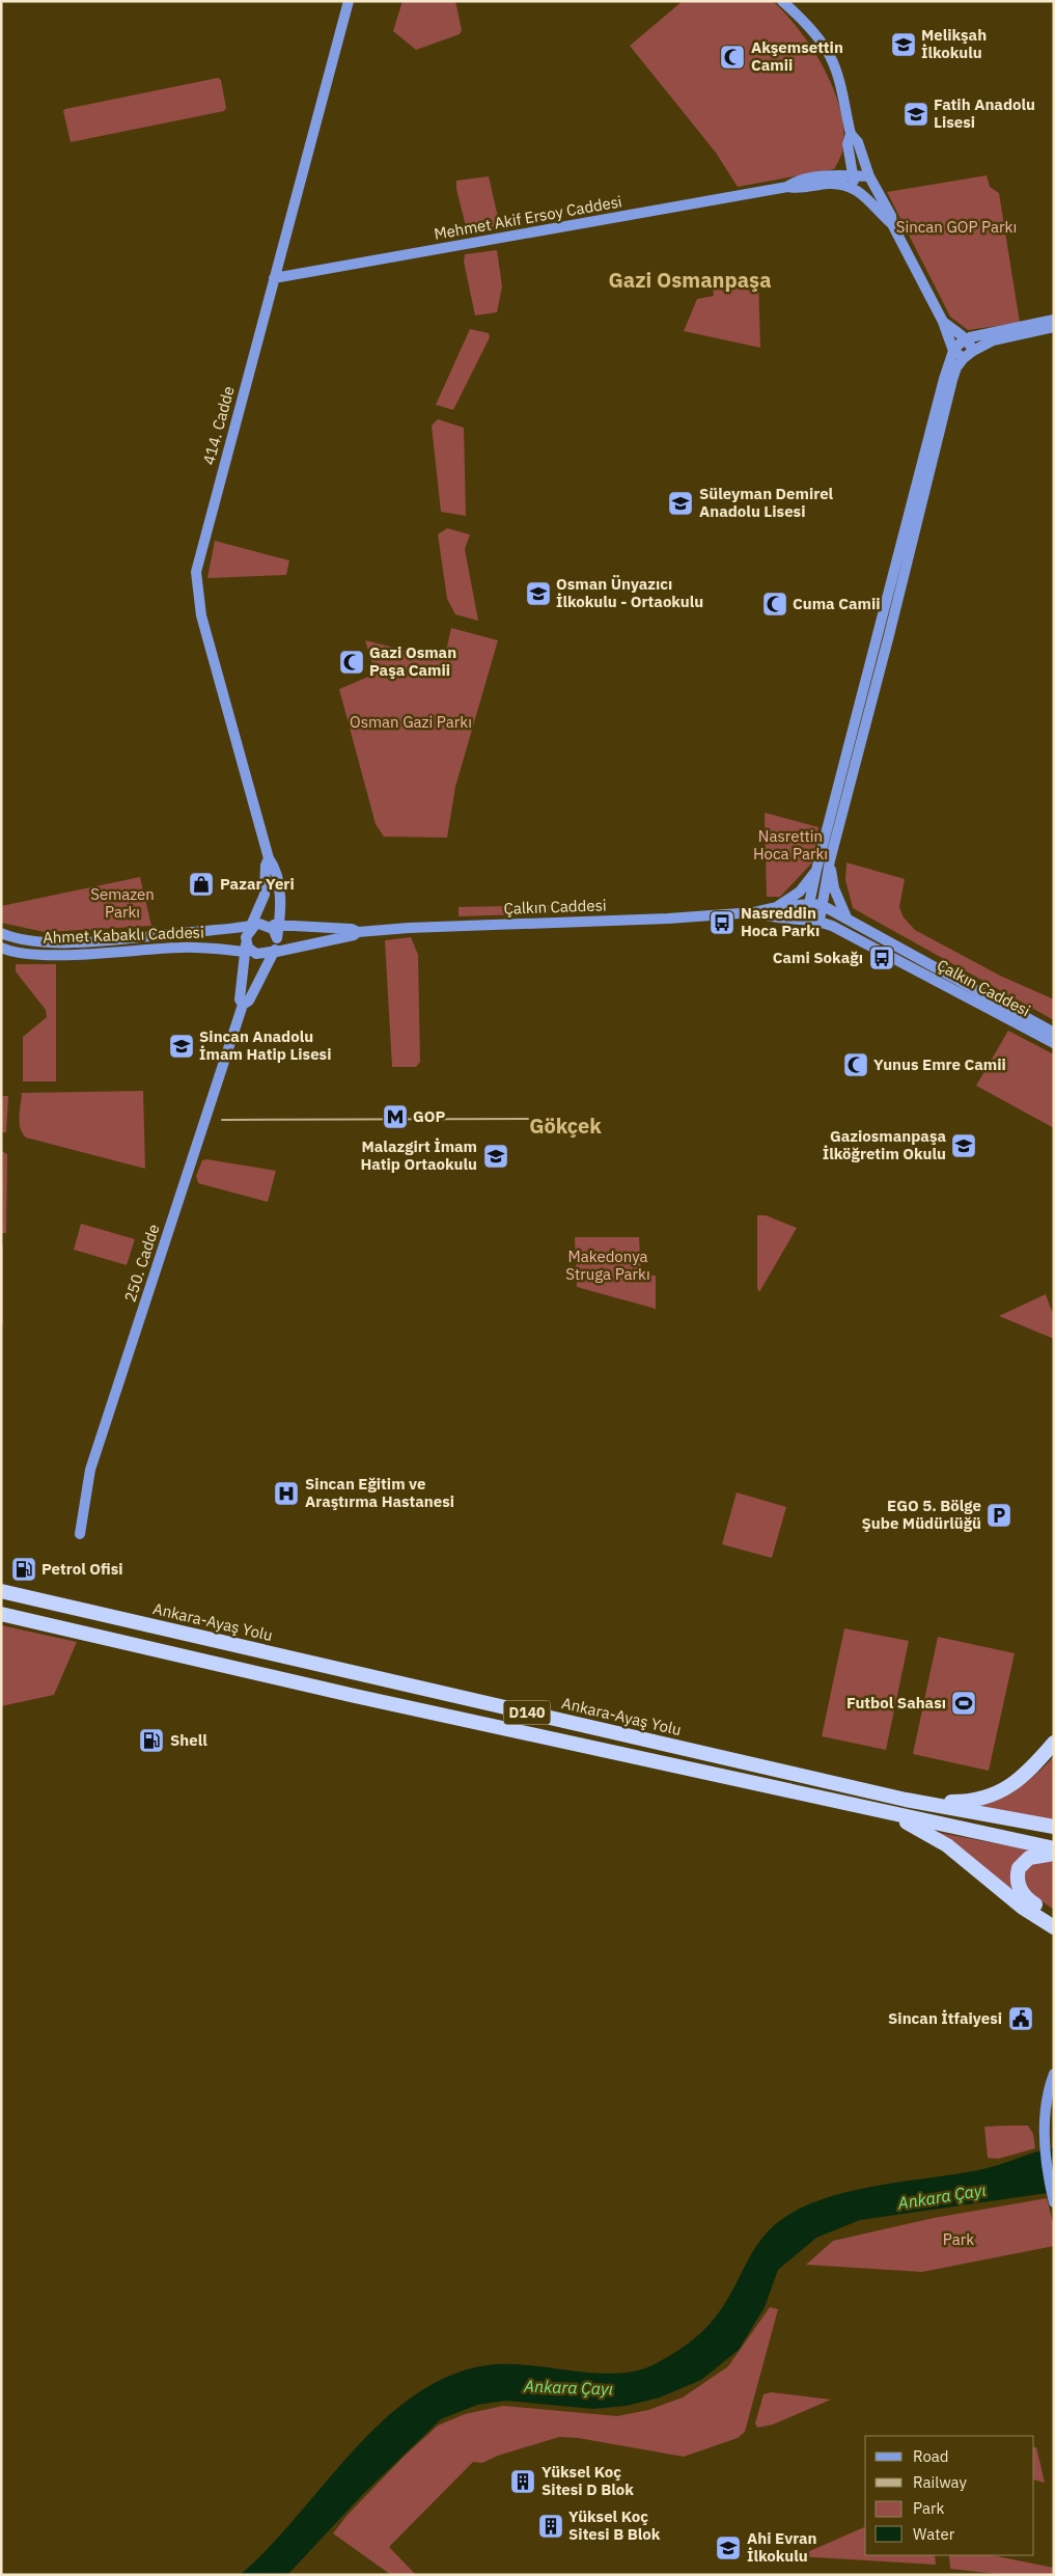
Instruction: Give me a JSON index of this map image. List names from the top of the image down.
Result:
{
  "streets": {
    "highway": ["Ankara-Ayaş Yolu", "D140"],
    "main road": [
      "Mehmet Akif Ersoy Caddesi",
      "414. Cadde",
      "Çalkın Caddesi",
      "Ahmet Kabaklı Caddesi",
      "250. Cadde"
    ]
  },
  "crossings": [
    ["Mehmet Akif Ersoy Caddesi", "414. Cadde"],
    ["414. Cadde", "Çalkın Caddesi"],
    ["414. Cadde", "Ahmet Kabaklı Caddesi"],
    ["414. Cadde", "250. Cadde"],
    ["Çalkın Caddesi", "Ahmet Kabaklı Caddesi"],
    ["Çalkın Caddesi", "250. Cadde"],
    ["Ahmet Kabaklı Caddesi", "250. Cadde"]
  ],
  "districts": ["Gazi Osmanpaşa", "Gökçek"],
  "water": ["Ankara Çayı"],
  "parks": [
    "Sincan GOP Parkı",
    "Osman Gazi Parkı",
    "Nasrettin Hoca Parkı",
    "Semazen Parkı",
    "Makedonya Struga Parkı",
    "Park"
  ],
  "places": {
    "school or university": [
      "Melikşah İlkokulu",
      "Fatih Anadolu Lisesi",
      "Süleyman Demirel Anadolu Lisesi",
      "Osman Ünyazıcı İlkokulu - Ortaokulu",
      "Sincan Anadolu İmam Hatip Lisesi",
      "Gaziosmanpaşa İlköğretim Okulu",
      "Malazgirt İmam Hatip Ortaokulu",
      "Ahi Evran İlkokulu"
    ],
    "mosque": [
      "Akşemsettin Camii",
      "Cuma Camii",
      "Gazi Osman Paşa Camii",
      "Yunus Emre Camii"
    ],
    "shop": ["Pazar Yeri"],
    "bus stop": ["Nasreddin Hoca Parkı", "Cami Sokağı"],
    "metro station": ["GOP"],
    "hospital": ["Sincan Eğitim ve Araştırma Hastanesi"],
    "parking": ["EGO 5. Bölge Şube Müdürlüğü"],
    "fuel station": ["Petrol Ofisi", "Shell"],
    "sports": ["Futbol Sahası"],
    "public building": ["Sincan İtfaiyesi"],
    "building": ["Yüksel Koç Sitesi D Blok", "Yüksel Koç Sitesi B Blok"]
  },
  "legend": [
    "Road",
    "Railway",
    "Park",
    "Water"
  ]
}
